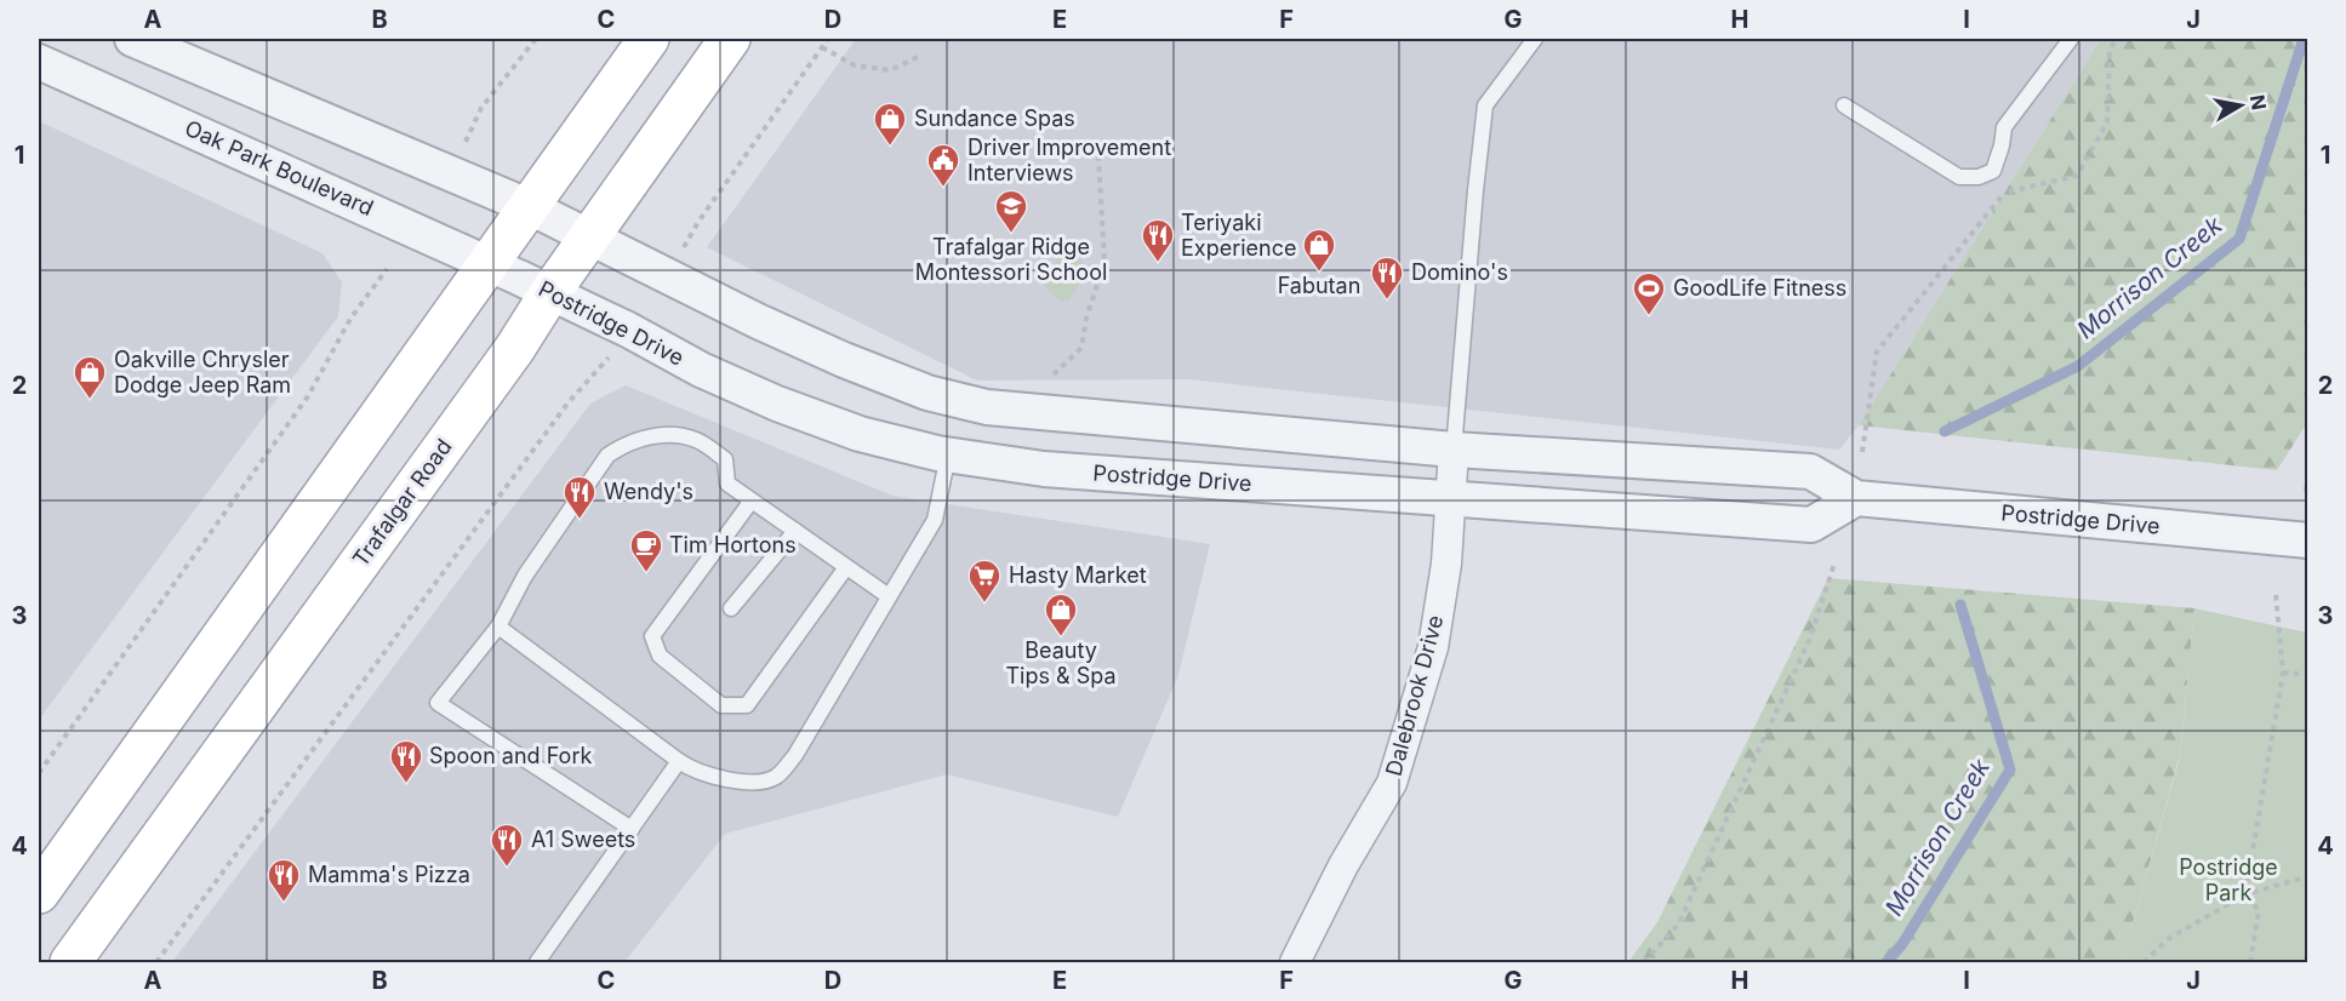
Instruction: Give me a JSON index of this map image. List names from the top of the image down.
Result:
{
  "streets": {
    "main road": ["Trafalgar Road"],
    "street": ["Oak Park Boulevard", "Postridge Drive", "Dalebrook Drive"]
  },
  "crossings": [
    ["Oak Park Boulevard", "Postridge Drive"],
    ["Oak Park Boulevard", "Trafalgar Road"],
    ["Postridge Drive", "Trafalgar Road"],
    ["Postridge Drive", "Dalebrook Drive"]
  ],
  "water": ["Morrison Creek"],
  "parks": ["Postridge Park"],
  "places": {
    "shop": [
      "Sundance Spas",
      "Fabutan",
      "Oakville Chrysler Dodge Jeep Ram",
      "Beauty Tips & Spa"
    ],
    "public building": ["Driver Improvement Interviews"],
    "school or university": ["Trafalgar Ridge Montessori School"],
    "restaurant": [
      "Teriyaki Experience",
      "Domino's",
      "Wendy's",
      "Spoon and Fork",
      "A1 Sweets",
      "Mamma's Pizza"
    ],
    "sports": ["GoodLife Fitness"],
    "cafe": ["Tim Hortons"],
    "supermarket": ["Hasty Market"]
  },
  "north": "right",
  "grid": {
    "columns": [
      "A",
      "B",
      "C",
      "D",
      "E",
      "F",
      "G",
      "H",
      "I",
      "J"
    ],
    "rows": [
      "1",
      "2",
      "3",
      "4"
    ]
  }
}
